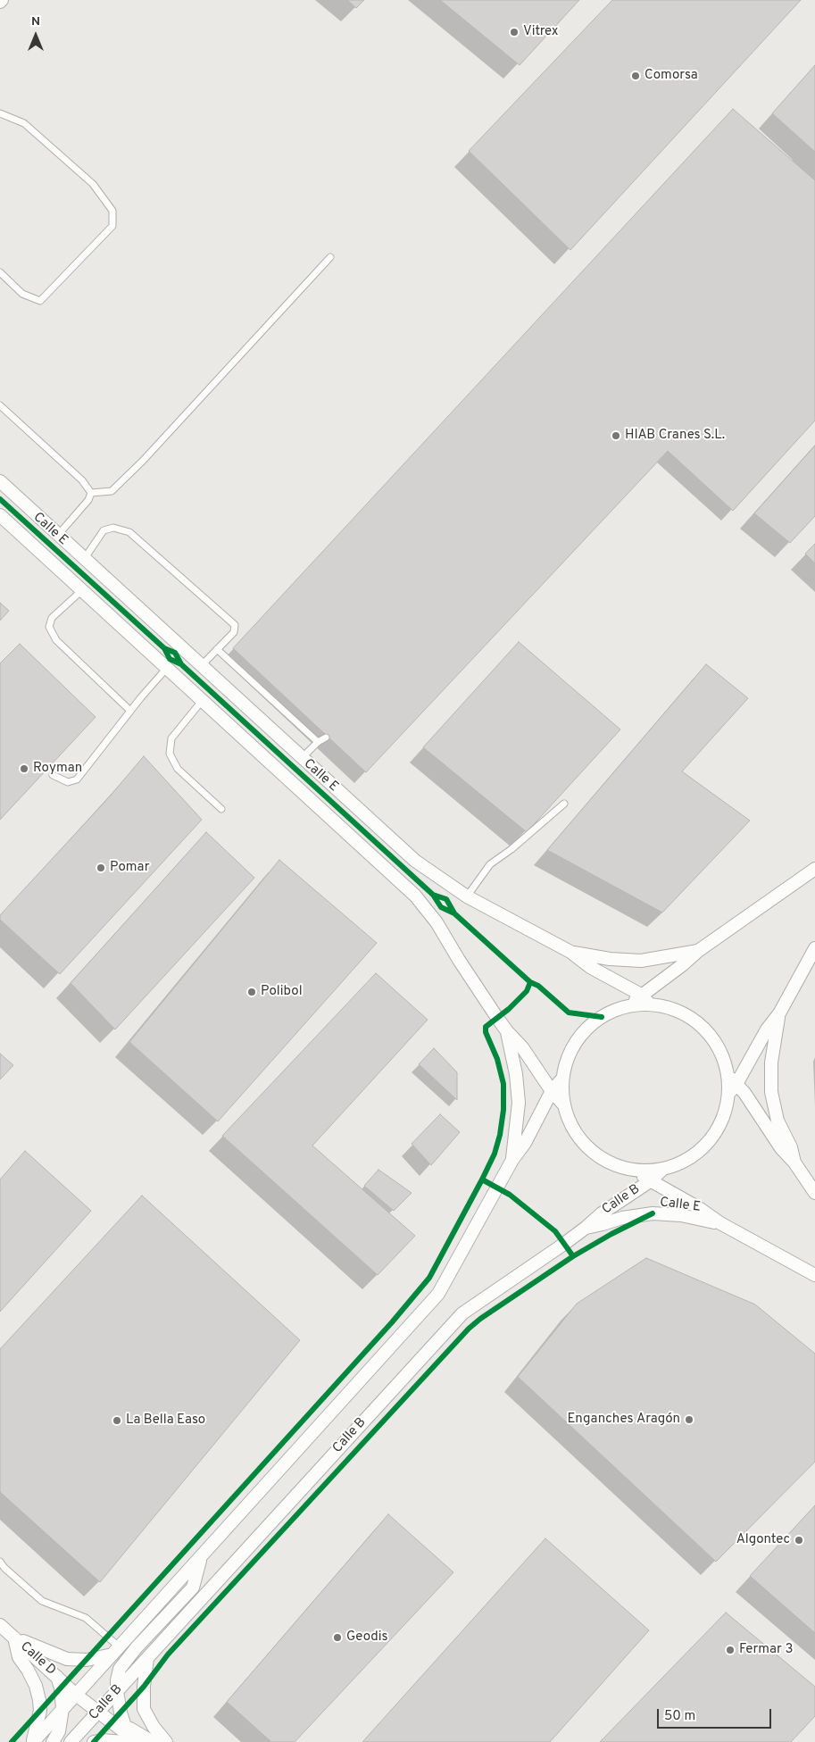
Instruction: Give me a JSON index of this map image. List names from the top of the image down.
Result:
{
  "streets": {
    "street": ["Calle E", "Calle B", "Calle D"]
  },
  "crossings": [
    ["Calle E", "Calle B"],
    ["Calle B", "Calle D"]
  ],
  "places": [
    "Vitrex",
    "Comorsa",
    "HIAB Cranes S.L.",
    "Royman",
    "Pomar",
    "Polibol",
    "Enganches Aragón",
    "La Bella Easo",
    "Algontec",
    "Geodis",
    "Fermar 3"
  ],
  "scale_bar": "50 m",
  "north": "top"
}
